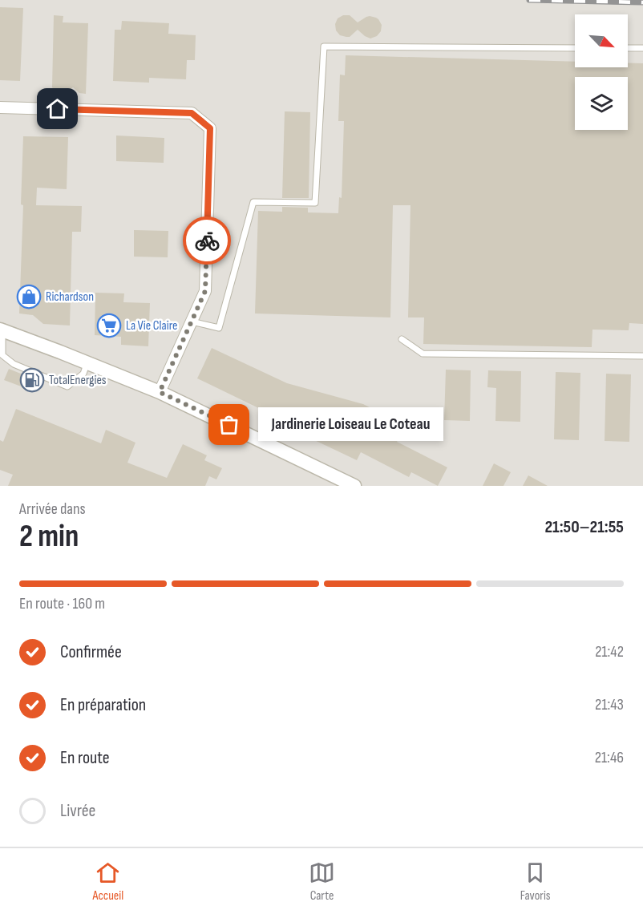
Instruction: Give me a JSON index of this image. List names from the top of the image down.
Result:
{
  "places": {
    "shop": ["Richardson"],
    "supermarket": ["La Vie Claire"],
    "fuel station": ["TotalEnergies"],
    "other": ["Jardinerie Loiseau Le Coteau"]
  },
  "north": "bottom right",
  "page": {
    "bubble": "Jardinerie Loiseau Le Coteau",
    "heading": ["2 min", "Arrivée dans", "21:50–21:55"],
    "bar": "En route · 160 m",
    "list": [
      ["Confirmée", "21:42"],
      ["En préparation", "21:43"],
      ["En route", "21:46"],
      "Livrée"
    ],
    "tabs": ["Accueil", "Carte", "Favoris"]
  }
}
